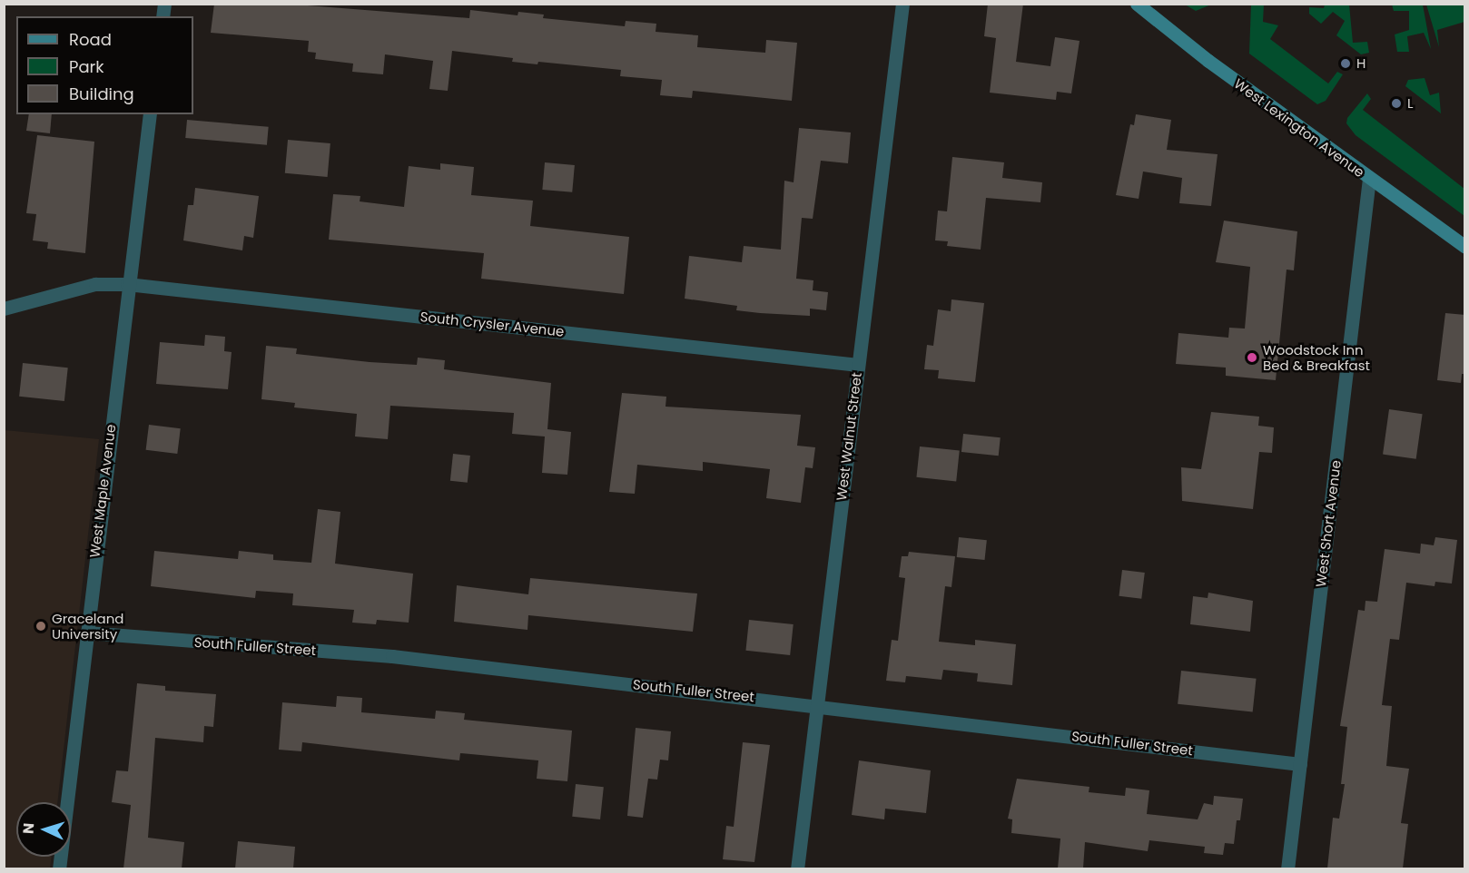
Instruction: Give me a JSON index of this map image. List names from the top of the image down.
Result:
{
  "streets": {
    "main road": ["West Lexington Avenue"],
    "street": [
      "South Crysler Avenue",
      "West Walnut Street",
      "West Maple Avenue",
      "West Short Avenue",
      "South Fuller Street"
    ]
  },
  "crossings": [
    ["West Lexington Avenue", "West Short Avenue"],
    ["South Crysler Avenue", "West Walnut Street"],
    ["South Crysler Avenue", "West Maple Avenue"],
    ["West Walnut Street", "South Fuller Street"],
    ["West Maple Avenue", "South Fuller Street"],
    ["West Short Avenue", "South Fuller Street"]
  ],
  "places": [
    "H",
    "L",
    "Woodstock Inn Bed & Breakfast",
    "Graceland University"
  ],
  "legend": ["Road", "Park", "Building"],
  "north": "left"
}
